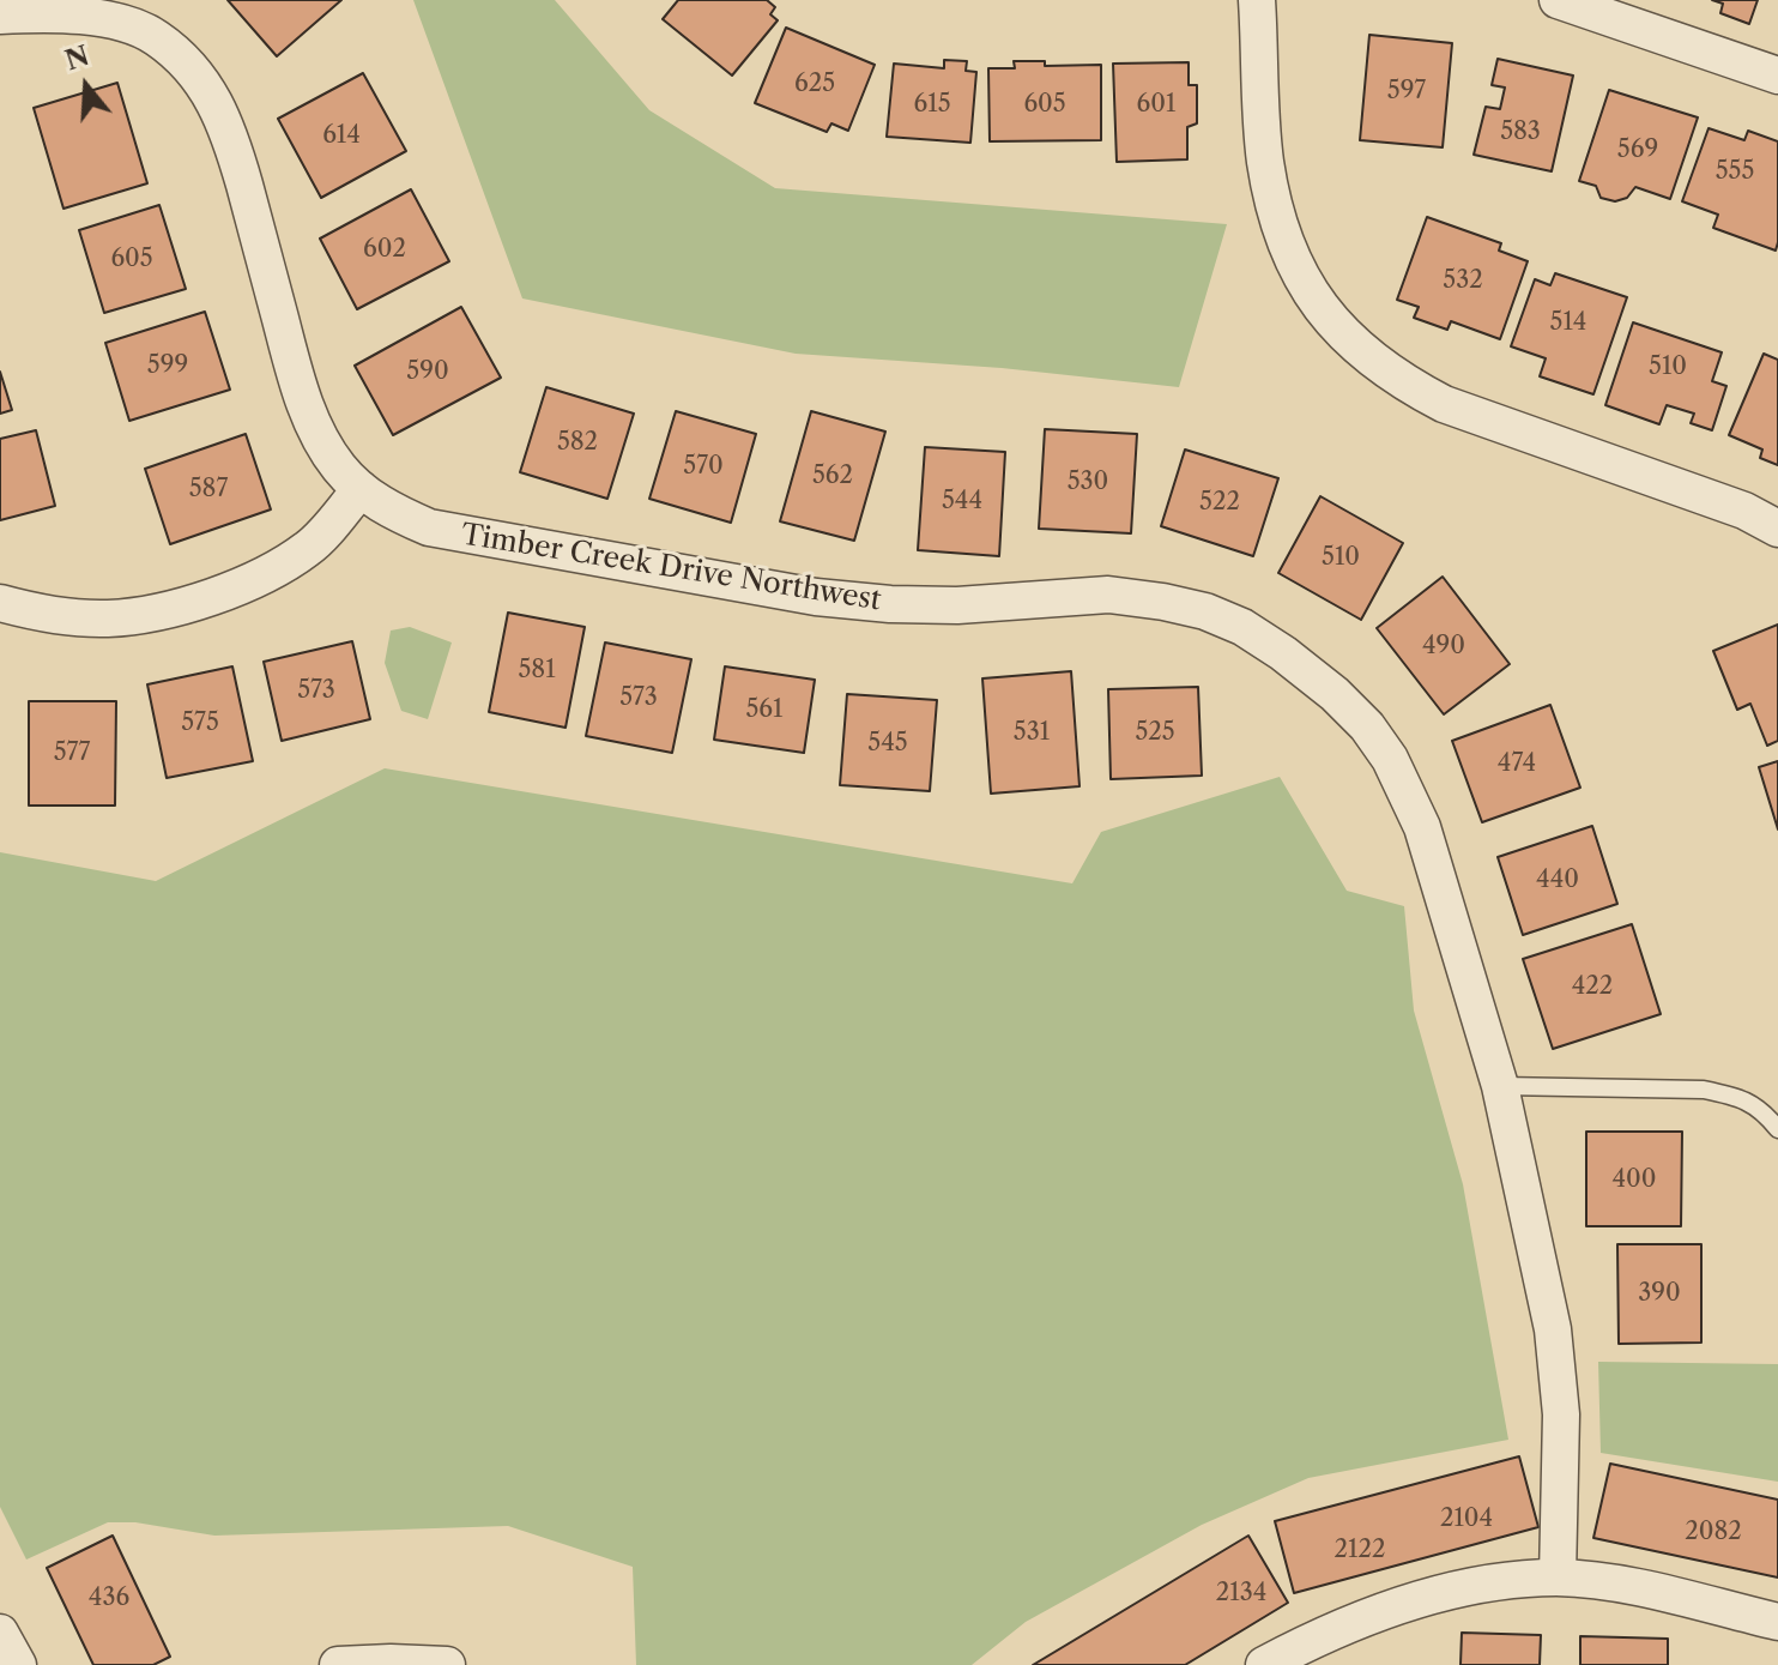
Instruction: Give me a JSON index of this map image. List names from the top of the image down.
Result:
{
  "streets": {
    "street": ["Timber Creek Drive Northwest"]
  },
  "house_numbers": [
    "625",
    "597",
    "615",
    "605",
    "601",
    "583",
    "614",
    "569",
    "555",
    "602",
    "605",
    "532",
    "514",
    "599",
    "510",
    "590",
    "582",
    "570",
    "562",
    "530",
    "587",
    "544",
    "522",
    "510",
    "490",
    "581",
    "573",
    "573",
    "561",
    "575",
    "531",
    "525",
    "545",
    "577",
    "474",
    "440",
    "422",
    "400",
    "390",
    "2104",
    "2082",
    "2122",
    "2134",
    "436"
  ],
  "north": "top"
}
